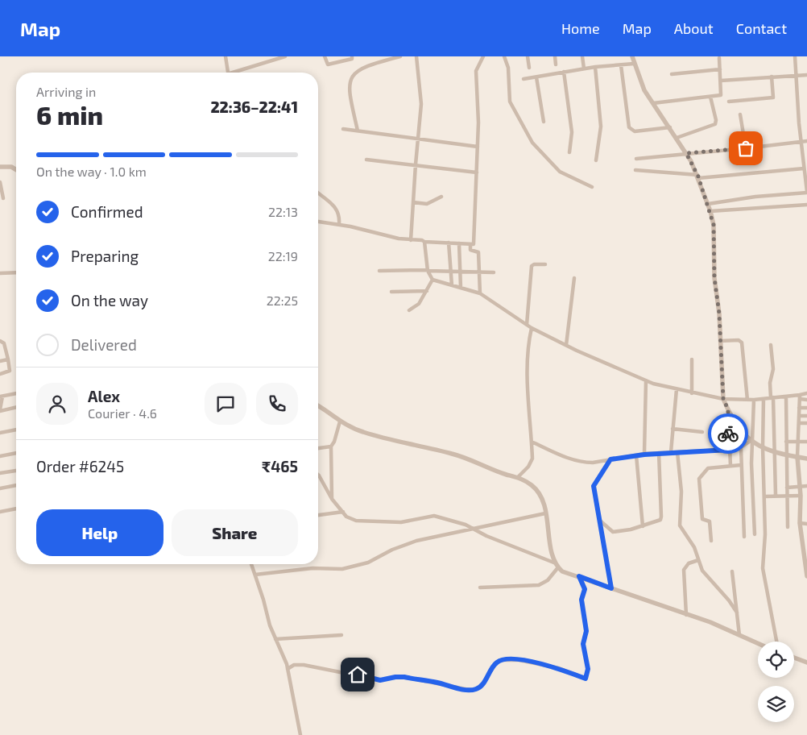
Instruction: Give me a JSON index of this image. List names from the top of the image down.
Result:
{
  "page": {
    "header": "Map",
    "nav": [
      "Home",
      "Map",
      "About",
      "Contact"
    ],
    "heading": ["6 min", "Arriving in", "22:36–22:41"],
    "panel": [
      "Alex",
      "Courier · 4.6",
      "Order #6245",
      "₹465"
    ],
    "bar": "On the way · 1.0 km",
    "list": [
      ["Confirmed", "22:13"],
      ["Preparing", "22:19"],
      ["On the way", "22:25"],
      "Delivered"
    ],
    "buttons": ["Help", "Share"]
  }
}
